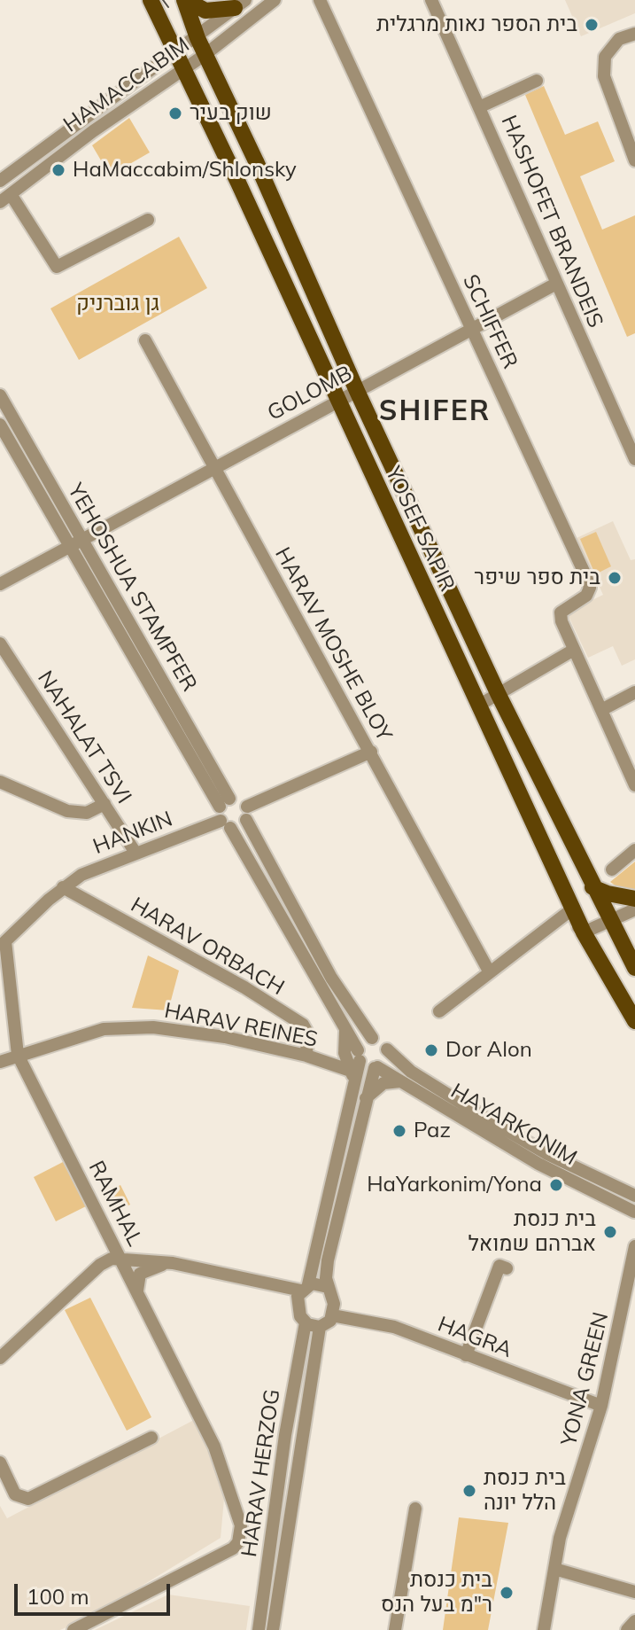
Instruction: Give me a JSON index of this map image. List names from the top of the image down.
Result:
{
  "streets": {
    "main road": ["YOSEF SAPIR"],
    "street": [
      "HAMACCABIM",
      "HASHOFET BRANDEIS",
      "SCHIFFER",
      "GOLOMB",
      "YEHOSHUA STAMPFER",
      "HARAV MOSHE BLOY",
      "NAHALAT TSVI",
      "HANKIN",
      "HARAV ORBACH",
      "HARAV REINES",
      "HAYARKONIM",
      "RAMHAL",
      "HAGRA",
      "YONA GREEN",
      "HARAV HERZOG"
    ]
  },
  "crossings": [
    ["HAMACCABIM", "YOSEF SAPIR"],
    ["HASHOFET BRANDEIS", "GOLOMB"],
    ["SCHIFFER", "GOLOMB"],
    ["GOLOMB", "YOSEF SAPIR"],
    ["GOLOMB", "YEHOSHUA STAMPFER"],
    ["GOLOMB", "HARAV MOSHE BLOY"],
    ["YEHOSHUA STAMPFER", "HANKIN"],
    ["YEHOSHUA STAMPFER", "HARAV REINES"],
    ["YEHOSHUA STAMPFER", "HAYARKONIM"],
    ["YEHOSHUA STAMPFER", "HARAV HERZOG"],
    ["NAHALAT TSVI", "HANKIN"],
    ["HANKIN", "HARAV ORBACH"],
    ["HANKIN", "RAMHAL"],
    ["HARAV ORBACH", "HARAV REINES"],
    ["HARAV ORBACH", "RAMHAL"],
    ["HARAV REINES", "HAYARKONIM"],
    ["HARAV REINES", "RAMHAL"],
    ["HARAV REINES", "HARAV HERZOG"],
    ["HAYARKONIM", "HARAV HERZOG"],
    ["HAGRA", "YONA GREEN"],
    ["HAGRA", "HARAV HERZOG"]
  ],
  "districts": ["SHIFER"],
  "parks": ["גן גוברניק"],
  "places": [
    "בית הספר נאות מרגלית",
    "שוק בעיר",
    "HaMaccabim/Shlonsky",
    "בית ספר שיפר",
    "Dor Alon",
    "Paz",
    "HaYarkonim/Yona",
    "בית כנסת אברהם שמואל",
    "בית כנסת הלל יונה",
    "בית כנסת ר\"מ בעל הנס"
  ],
  "scale_bar": "100 m"
}
